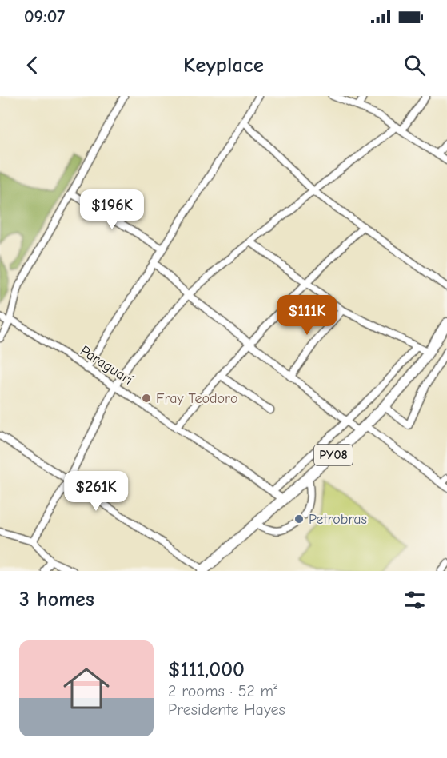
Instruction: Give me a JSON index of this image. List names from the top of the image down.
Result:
{
  "streets": {
    "highway": ["PY08"],
    "street": ["Paraguarí"]
  },
  "crossings": [
    ["Paraguarí", "PY08"]
  ],
  "places": ["Fray Teodoro", "Petrobras"],
  "page": {
    "status": "09:07",
    "header": "Keyplace",
    "price": ["$196K", "$111K", "$261K"],
    "heading": "3 homes",
    "list": [
      {
        "name": "$111,000",
        "note": "2 rooms · 52 m² · Presidente Hayes"
      }
    ]
  }
}
